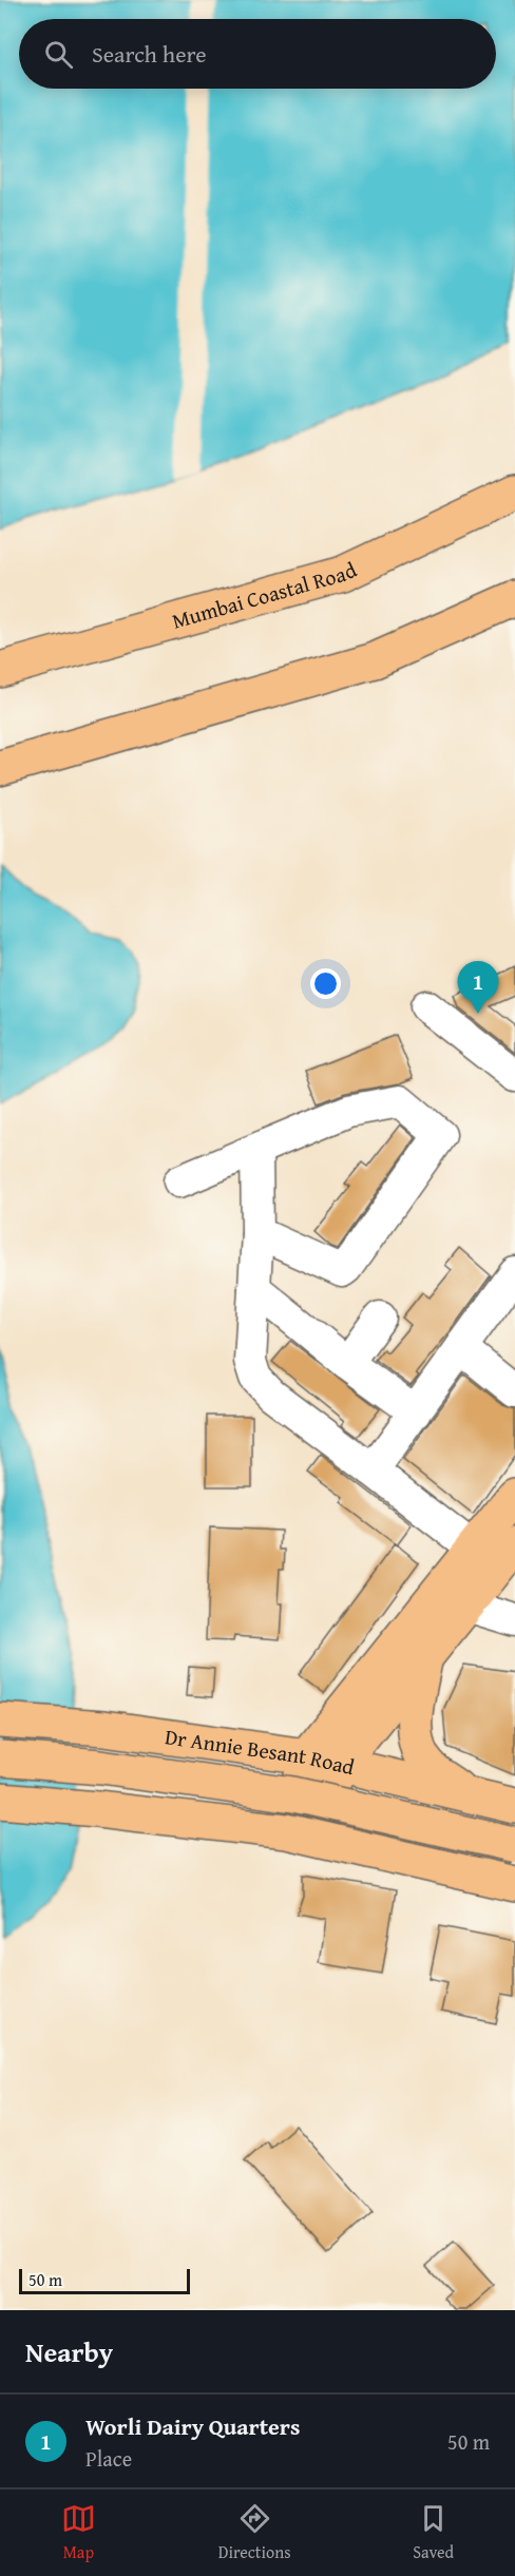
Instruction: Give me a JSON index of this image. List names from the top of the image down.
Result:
{
  "streets": {
    "main road": ["Mumbai Coastal Road", "Dr Annie Besant Road"]
  },
  "scale_bar": "50 m",
  "page": {
    "search": "Search here",
    "pins": "1",
    "scale": "50 m",
    "heading": "Nearby",
    "list": [
      {
        "mark": "1",
        "name": "Worli Dairy Quarters",
        "note": "Place",
        "value": "50 m"
      }
    ],
    "nav": ["Map", "Directions", "Saved"]
  }
}
